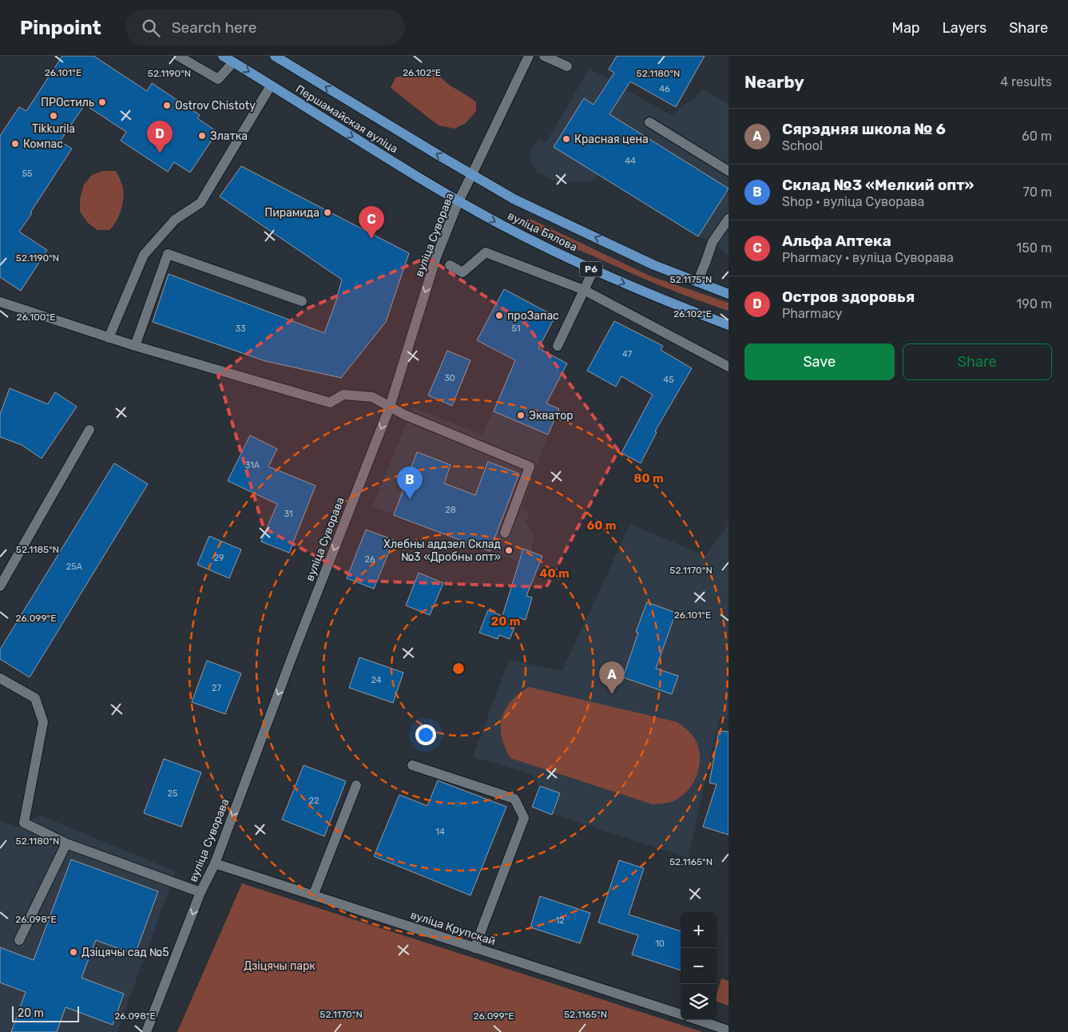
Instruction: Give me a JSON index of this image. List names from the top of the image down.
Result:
{
  "streets": {
    "main road": ["Першамайская вуліца", "вуліца Бялова", "Р6"],
    "street": ["вуліца Суворава", "вуліца Крупскай"]
  },
  "crossings": [
    ["Першамайская вуліца", "вуліца Бялова"],
    ["Першамайская вуліца", "вуліца Суворава"],
    ["вуліца Бялова", "вуліца Суворава"],
    ["вуліца Суворава", "вуліца Крупскай"]
  ],
  "one_way": ["вуліца Суворава"],
  "parks": ["Дзіцячы парк"],
  "places": [
    "ПРОстиль",
    "Ostrov Chistoty",
    "Tikkurila",
    "Златка",
    "Красная цена",
    "Компас",
    "Пирамида",
    "проЗапас",
    "Экватор",
    "Хлебны аддзел Склад №3 «Дробны опт»",
    "Дзіцячы сад №5"
  ],
  "house_numbers": [
    "46",
    "44",
    "55",
    "33",
    "51",
    "47",
    "30",
    "45",
    "31А",
    "28",
    "31",
    "29",
    "26",
    "25А",
    "24",
    "27",
    "25",
    "22",
    "14",
    "12",
    "10"
  ],
  "scale_bar": "20 m",
  "page": {
    "header": "Pinpoint",
    "search": "Search here",
    "nav": ["Map", "Layers", "Share"],
    "heading": ["Nearby", "4 results"],
    "list": [
      {
        "mark": "A",
        "name": "Сярэдняя школа № 6",
        "note": "School",
        "value": "60 m"
      },
      {
        "mark": "B",
        "name": "Склад №3 «Мелкий опт»",
        "note": "Shop · вуліца Суворава",
        "value": "70 m"
      },
      {
        "mark": "C",
        "name": "Альфа Аптека",
        "note": "Pharmacy · вуліца Суворава",
        "value": "150 m"
      },
      {
        "mark": "D",
        "name": "Остров здоровья",
        "note": "Pharmacy",
        "value": "190 m"
      }
    ],
    "pins": [
      "D",
      "C",
      "B",
      "A"
    ],
    "buttons": ["Save", "Share"],
    "map_buttons": ["+", "−"],
    "scale": "20 m"
  },
  "coordinates": [
    "26.101°E",
    "26.102°E",
    "52.1190°N",
    "52.1180°N",
    "52.1175°N",
    "26.100°E",
    "52.1185°N",
    "52.1170°N",
    "26.099°E",
    "52.1165°N",
    "26.098°E"
  ],
  "rings": [
    "80 m",
    "60 m",
    "40 m",
    "20 m"
  ]
}
